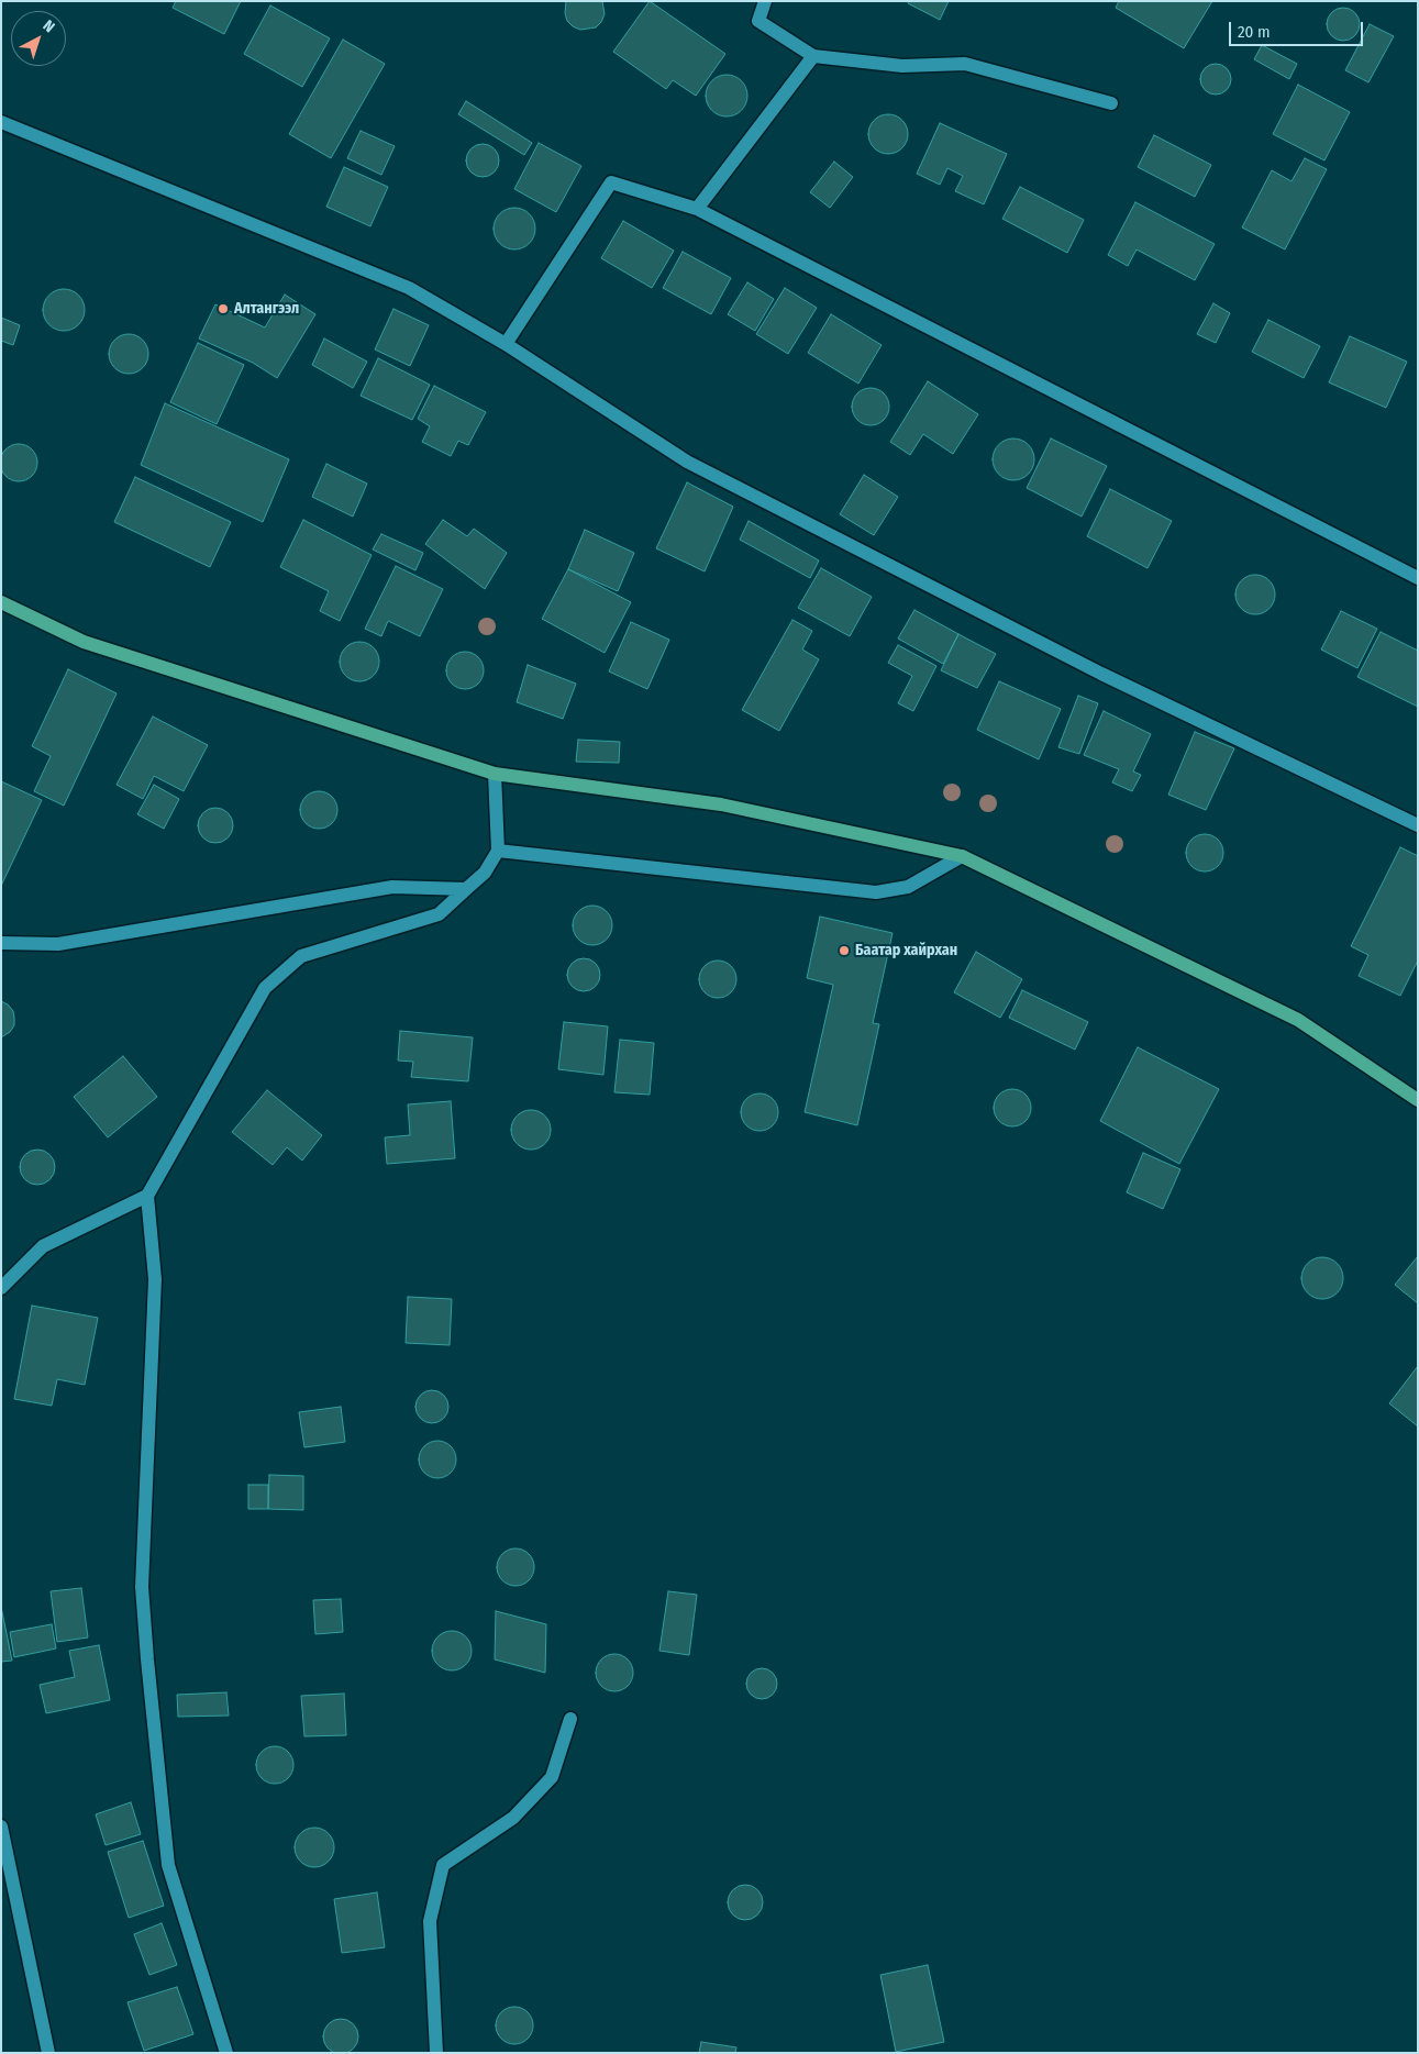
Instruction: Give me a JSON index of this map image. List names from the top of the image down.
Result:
{
  "places": ["Алтангээл", "Баатар хайрхан"],
  "scale_bar": "20 m",
  "north": "top right"
}
